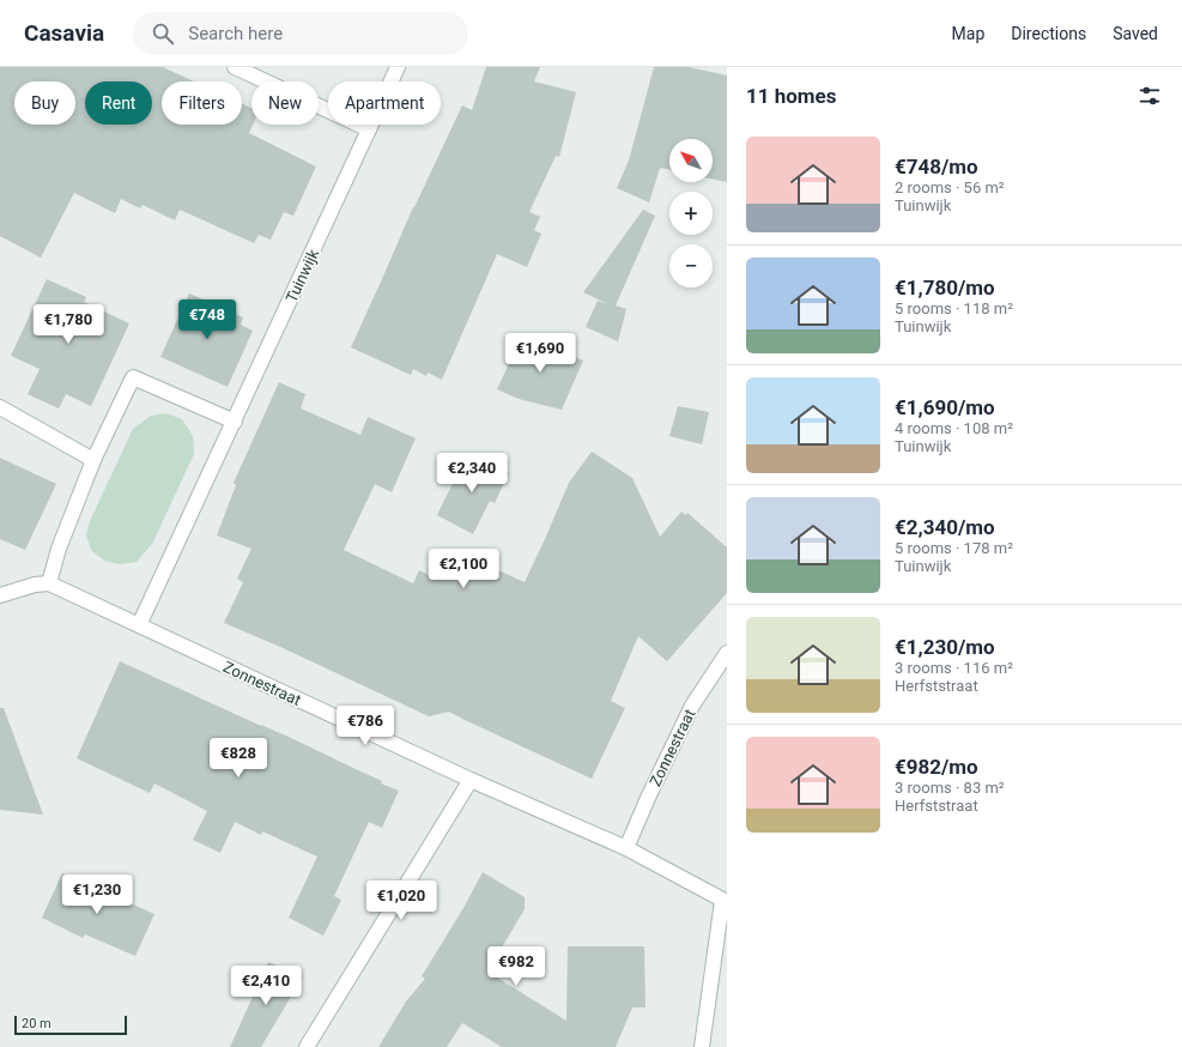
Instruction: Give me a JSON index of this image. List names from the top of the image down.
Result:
{
  "streets": {
    "street": ["Tuinwijk", "Zonnestraat"]
  },
  "crossings": [
    ["Tuinwijk", "Zonnestraat"]
  ],
  "scale_bar": "20 m",
  "north": "top left",
  "page": {
    "header": "Casavia",
    "search": "Search here",
    "nav": ["Map", "Directions", "Saved"],
    "heading": "11 homes",
    "chip": [
      "Buy",
      "Rent",
      "Filters",
      "New",
      "Apartment"
    ],
    "list": [
      {
        "name": "€748/mo",
        "note": "2 rooms · 56 m² · Tuinwijk"
      },
      {
        "name": "€1,780/mo",
        "note": "5 rooms · 118 m² · Tuinwijk"
      },
      {
        "name": "€1,690/mo",
        "note": "4 rooms · 108 m² · Tuinwijk"
      },
      {
        "name": "€2,340/mo",
        "note": "5 rooms · 178 m² · Tuinwijk"
      },
      {
        "name": "€1,230/mo",
        "note": "3 rooms · 116 m² · Herfststraat"
      },
      {
        "name": "€982/mo",
        "note": "3 rooms · 83 m² · Herfststraat"
      }
    ],
    "map_buttons": ["+", "−"],
    "price": [
      "€748",
      "€1,780",
      "€1,690",
      "€2,340",
      "€2,100",
      "€786",
      "€828",
      "€1,230",
      "€1,020",
      "€982",
      "€2,410"
    ],
    "scale": "20 m"
  }
}
